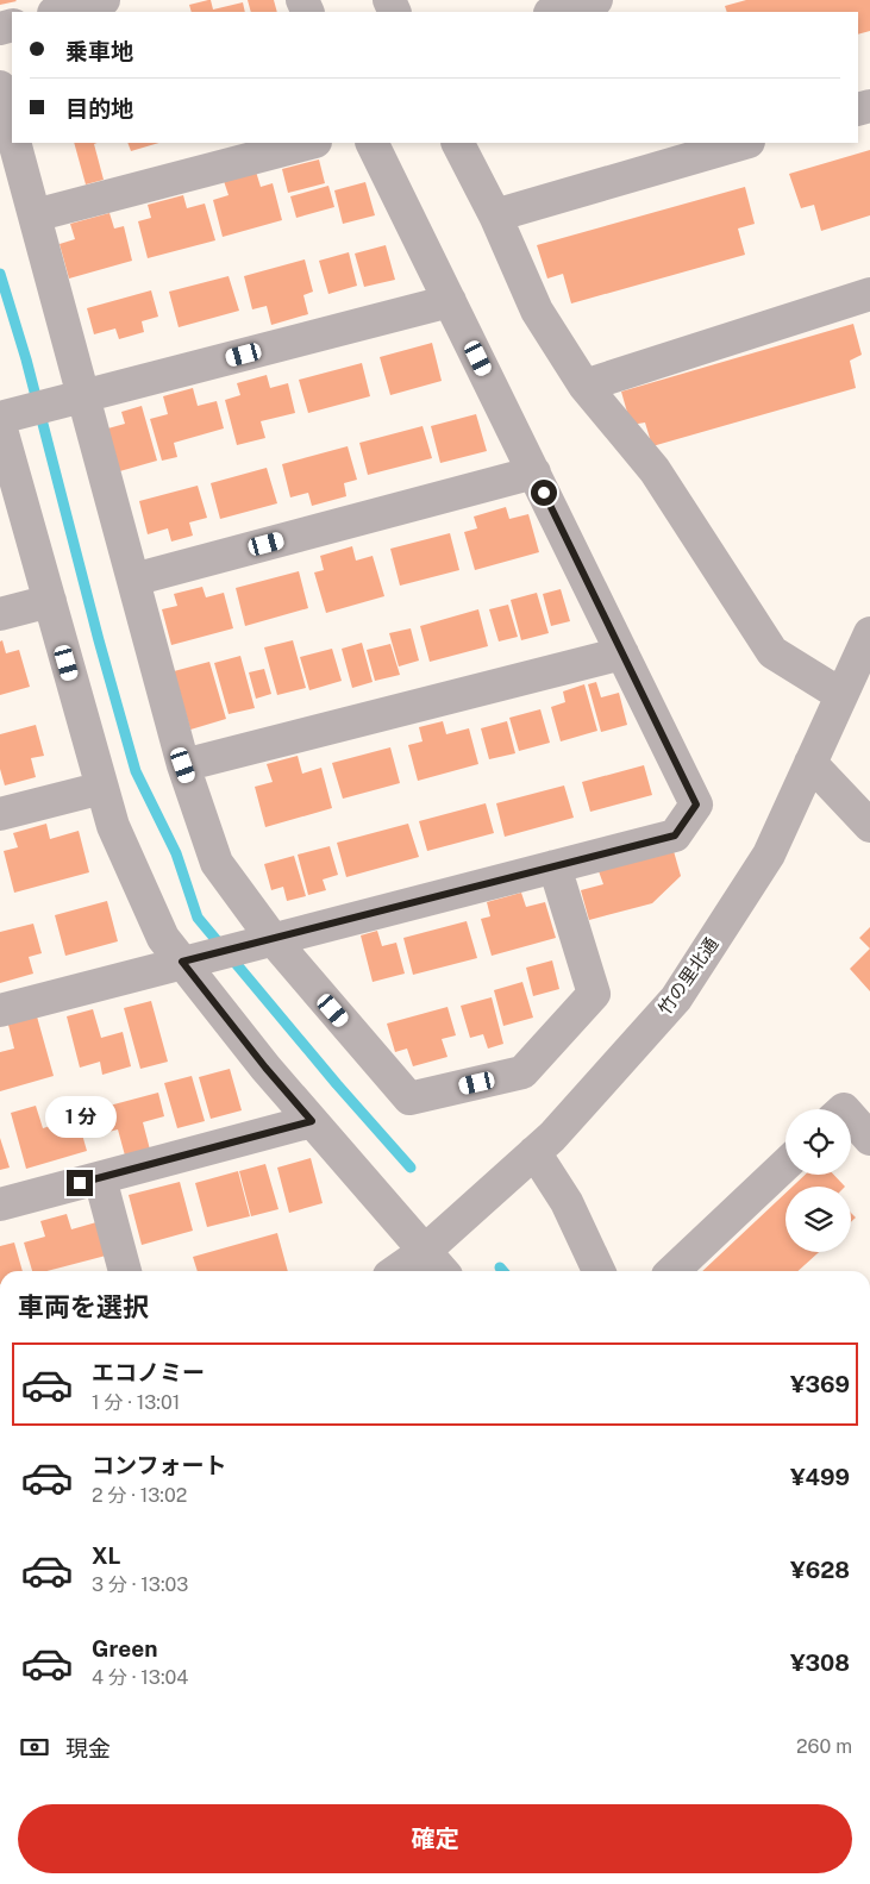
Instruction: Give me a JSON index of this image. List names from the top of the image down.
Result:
{
  "streets": {
    "street": ["竹の里北通"]
  },
  "page": {
    "banner": ["乗車地", "目的地"],
    "bubble": "1 分",
    "heading": "車両を選択",
    "list": [
      {
        "name": "エコノミー",
        "note": "1 分 · 13:01",
        "value": "¥369"
      },
      {
        "name": "コンフォート",
        "note": "2 分 · 13:02",
        "value": "¥499"
      },
      {
        "name": "XL",
        "note": "3 分 · 13:03",
        "value": "¥628"
      },
      {
        "name": "Green",
        "note": "4 分 · 13:04",
        "value": "¥308"
      }
    ],
    "pay": ["現金", "260 m"],
    "buttons": "確定"
  }
}
